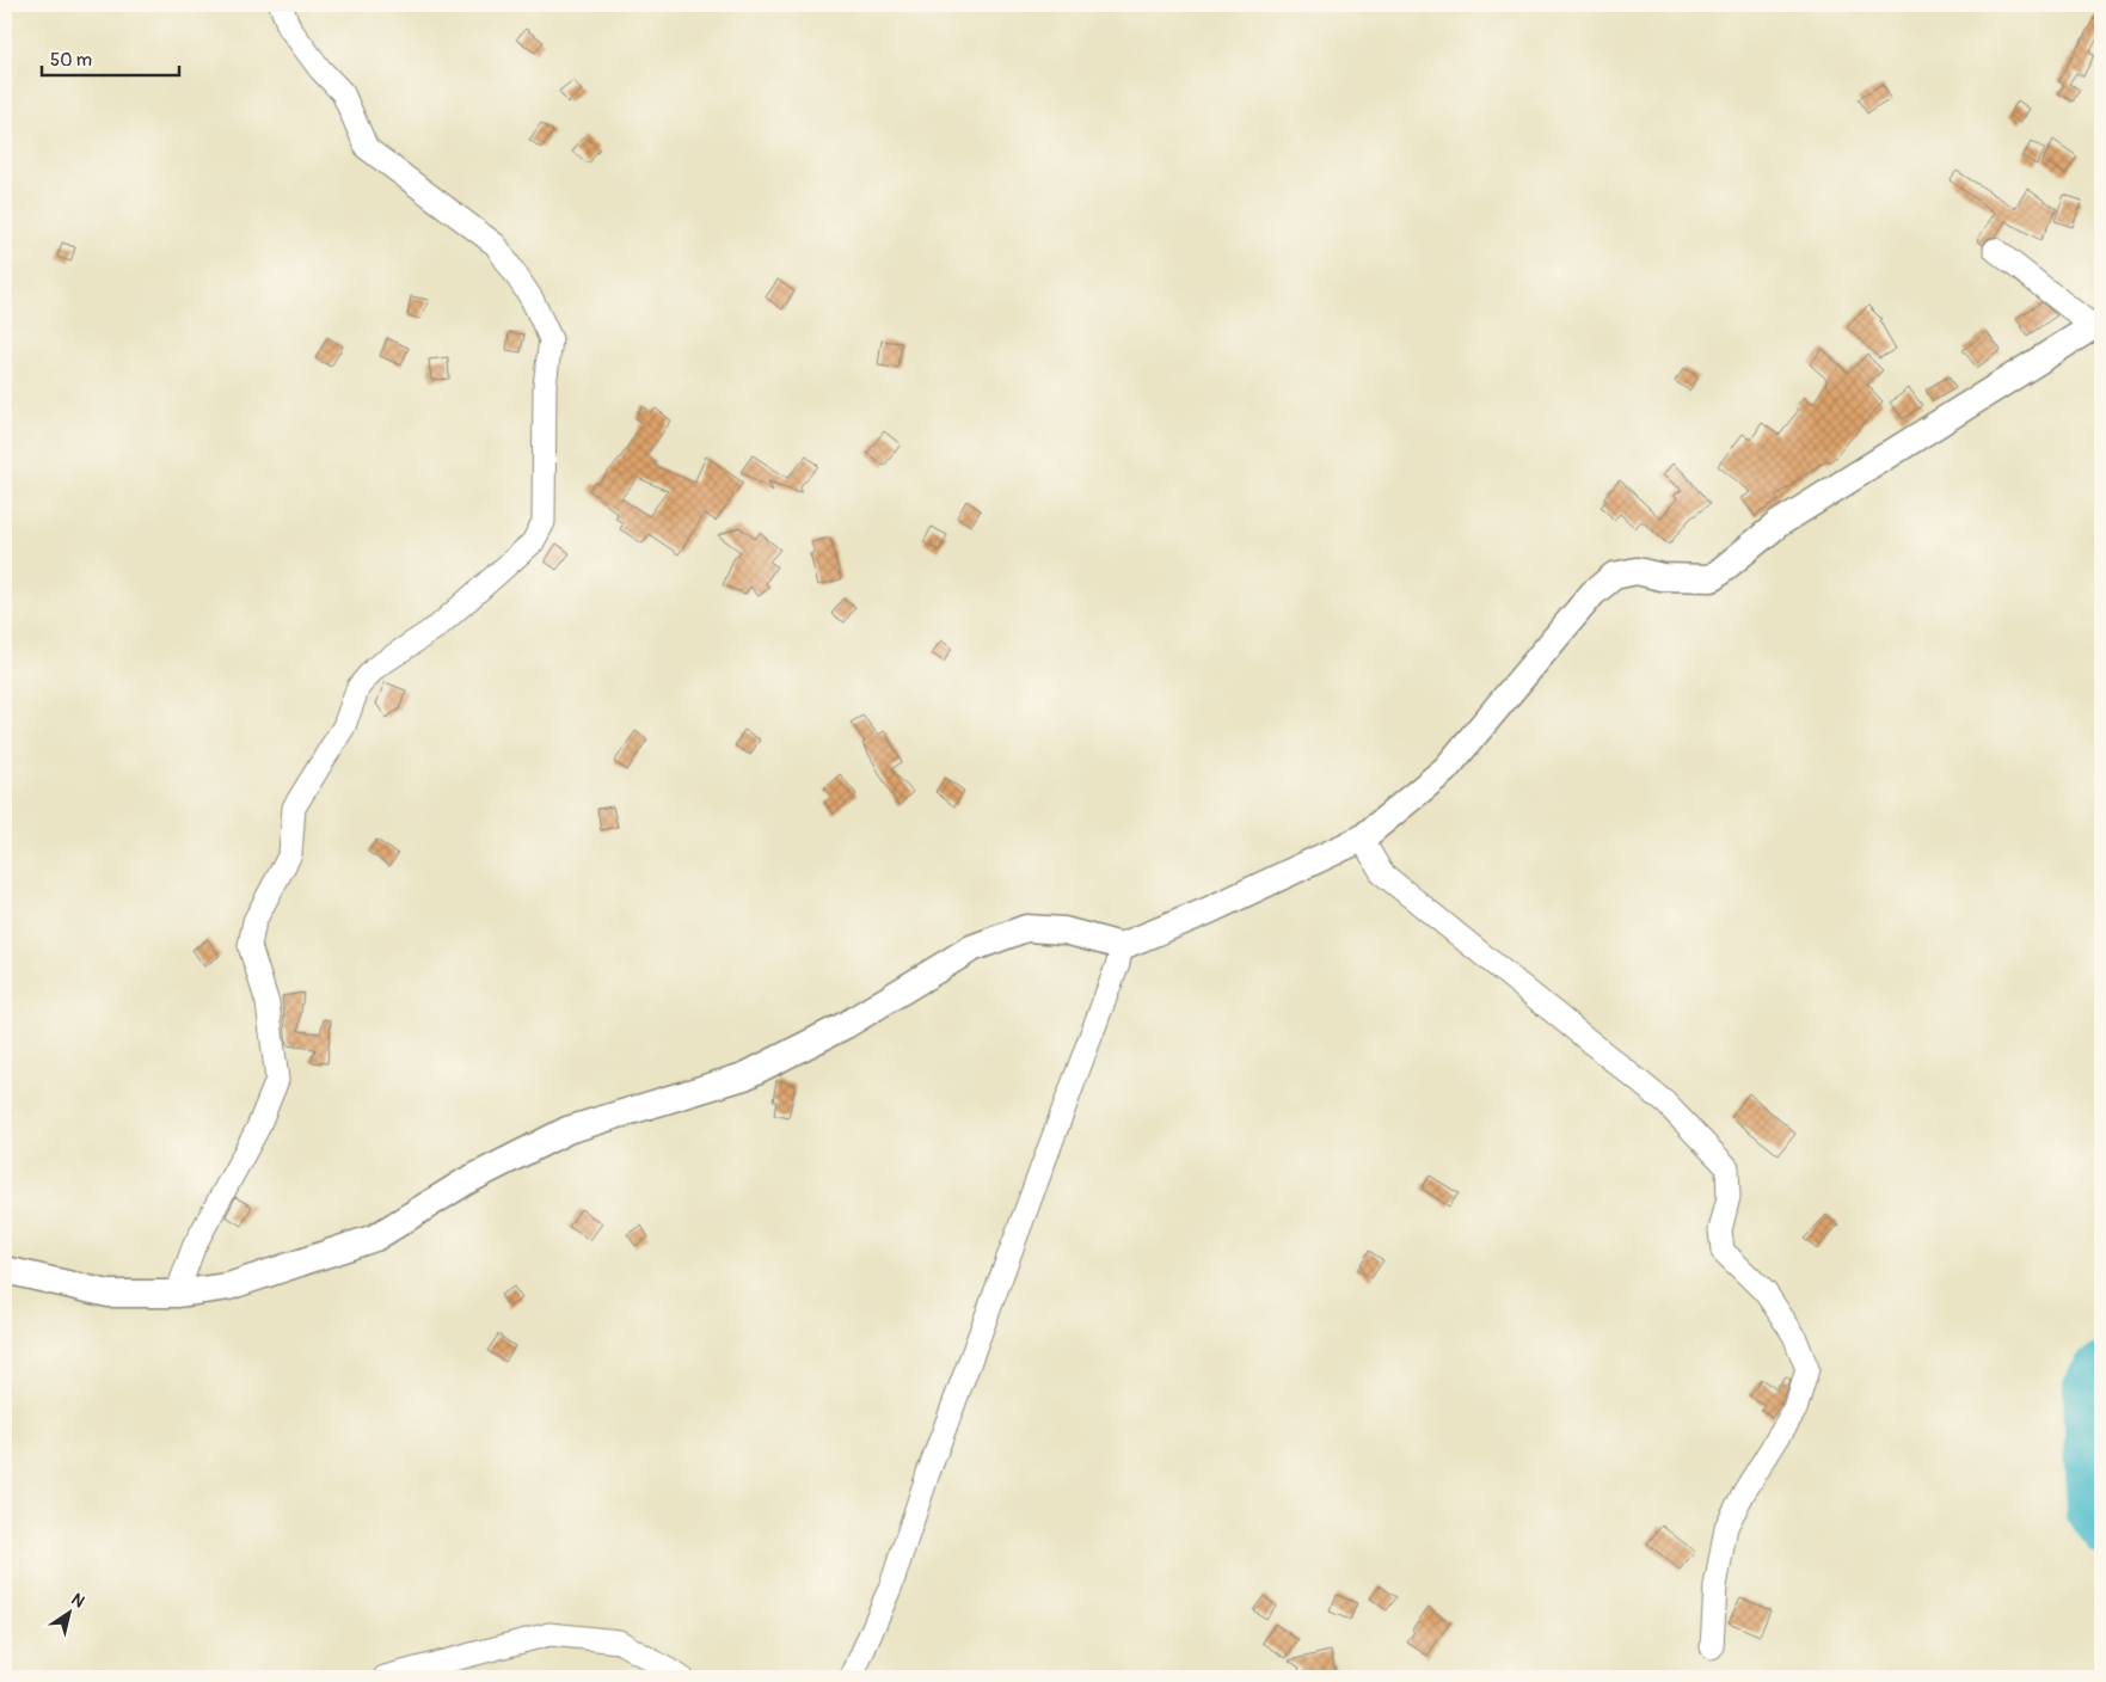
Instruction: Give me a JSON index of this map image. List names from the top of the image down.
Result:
{
  "scale_bar": "50 m",
  "north": "top right"
}
